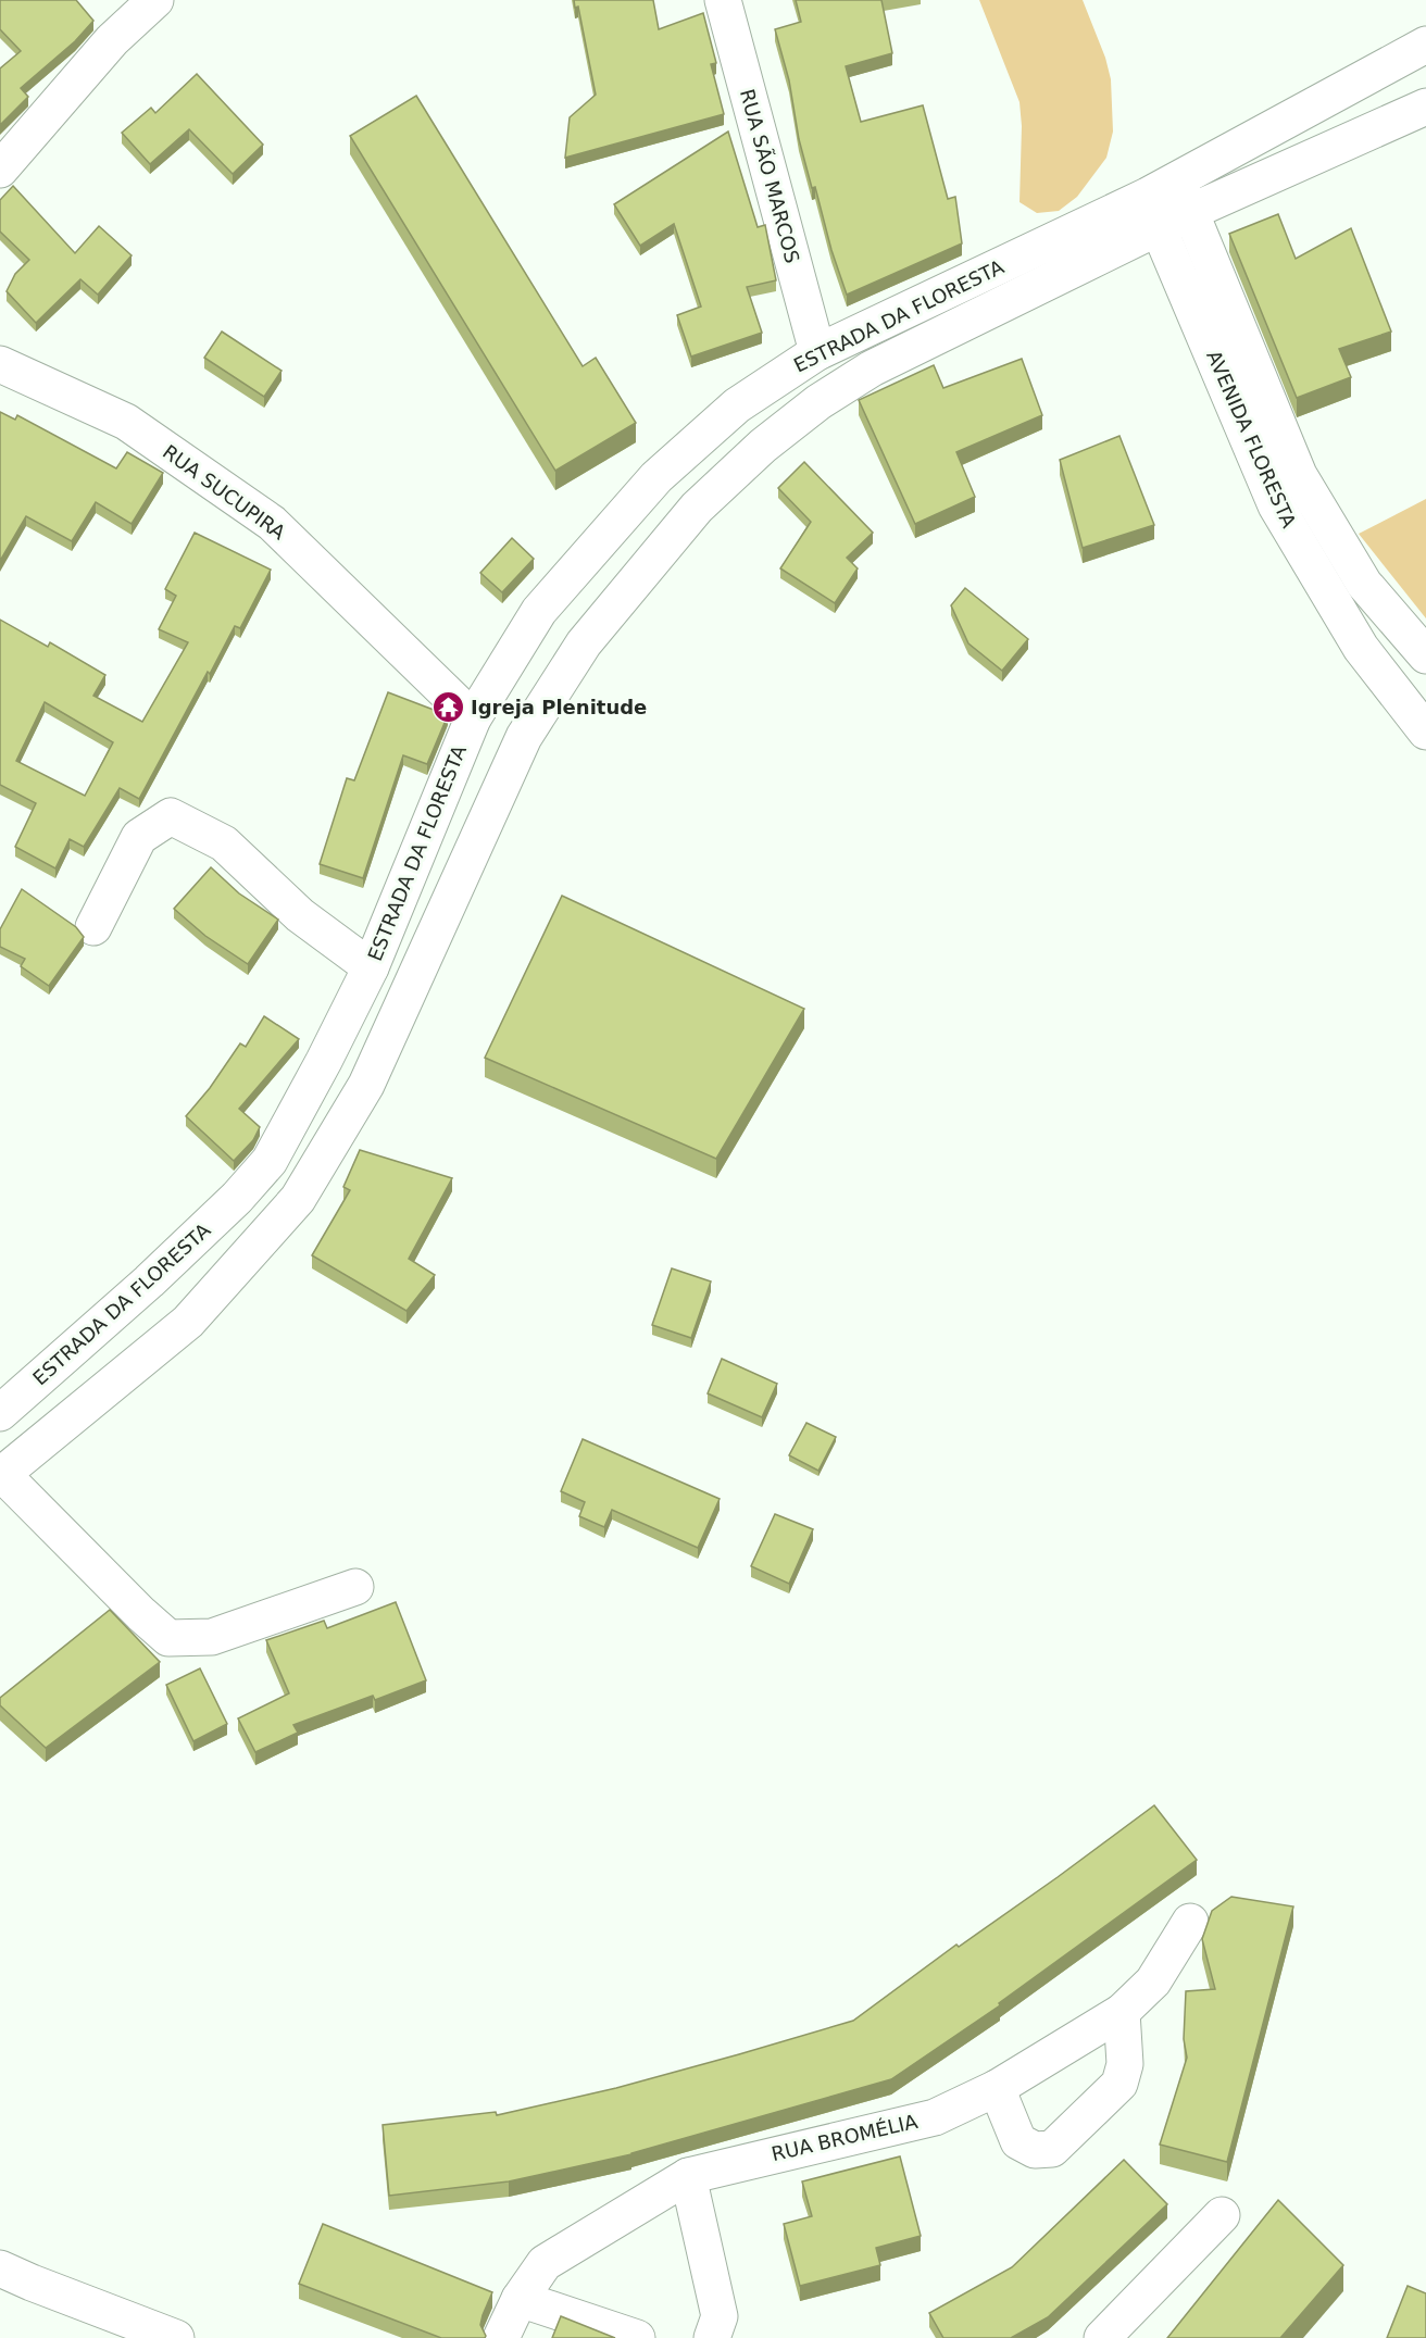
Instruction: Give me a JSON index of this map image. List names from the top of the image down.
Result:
{
  "streets": {
    "street": [
      "RUA SÃO MARCOS",
      "ESTRADA DA FLORESTA",
      "AVENIDA FLORESTA",
      "RUA SUCUPIRA",
      "RUA BROMÉLIA"
    ]
  },
  "crossings": [
    ["RUA SÃO MARCOS", "ESTRADA DA FLORESTA"],
    ["ESTRADA DA FLORESTA", "AVENIDA FLORESTA"],
    ["ESTRADA DA FLORESTA", "RUA SUCUPIRA"]
  ],
  "places": {
    "temple": ["Igreja Plenitude"]
  }
}
